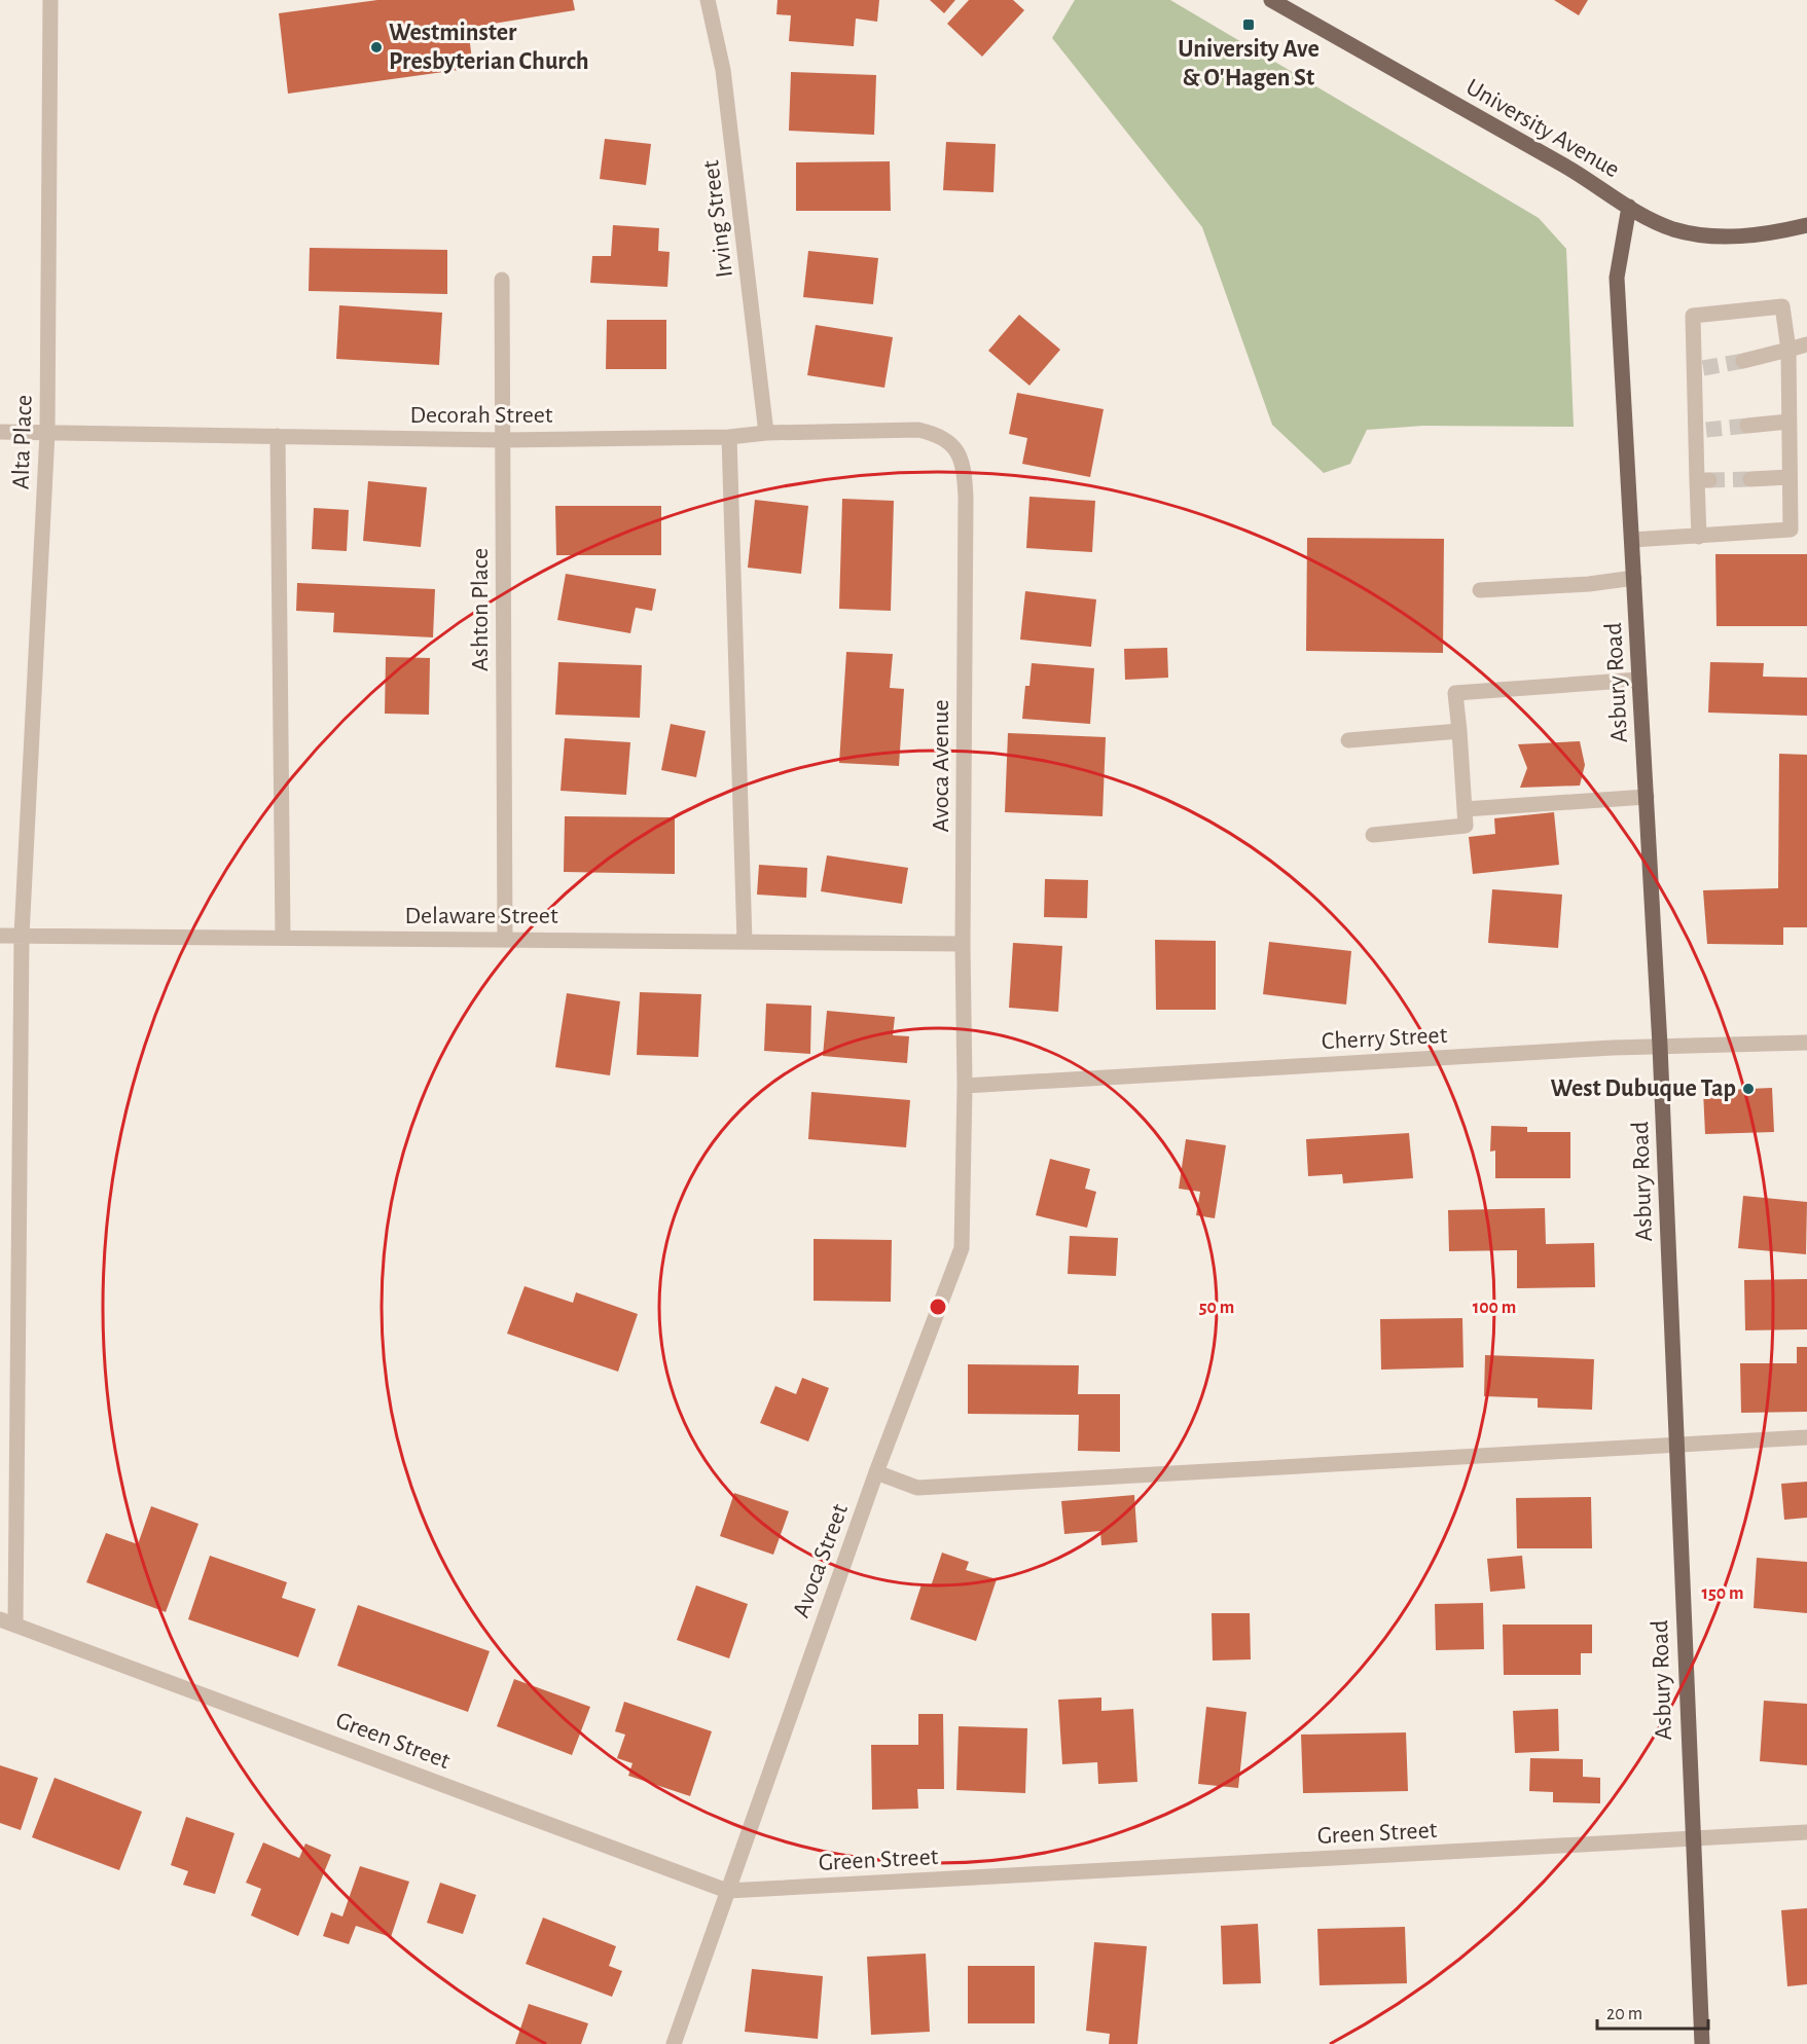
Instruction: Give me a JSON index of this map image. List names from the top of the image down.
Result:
{
  "streets": {
    "main road": ["University Avenue", "Asbury Road"],
    "street": [
      "Irving Street",
      "Decorah Street",
      "Alta Place",
      "Ashton Place",
      "Avoca Avenue",
      "Delaware Street",
      "Cherry Street",
      "Avoca Street",
      "Green Street"
    ]
  },
  "crossings": [
    ["University Avenue", "Asbury Road"],
    ["Irving Street", "Decorah Street"],
    ["Decorah Street", "Alta Place"],
    ["Decorah Street", "Ashton Place"],
    ["Decorah Street", "Avoca Avenue"],
    ["Alta Place", "Delaware Street"],
    ["Alta Place", "Green Street"],
    ["Ashton Place", "Delaware Street"],
    ["Asbury Road", "Cherry Street"],
    ["Asbury Road", "Green Street"],
    ["Avoca Avenue", "Delaware Street"],
    ["Avoca Avenue", "Cherry Street"],
    ["Avoca Avenue", "Avoca Street"],
    ["Cherry Street", "Avoca Street"],
    ["Avoca Street", "Green Street"]
  ],
  "places": {
    "transit": ["University Ave & O'Hagen St"],
    "other": ["Westminster Presbyterian Church", "West Dubuque Tap"]
  },
  "scale_bar": "20 m",
  "rings": ["50 m", "100 m", "150 m"]
}
